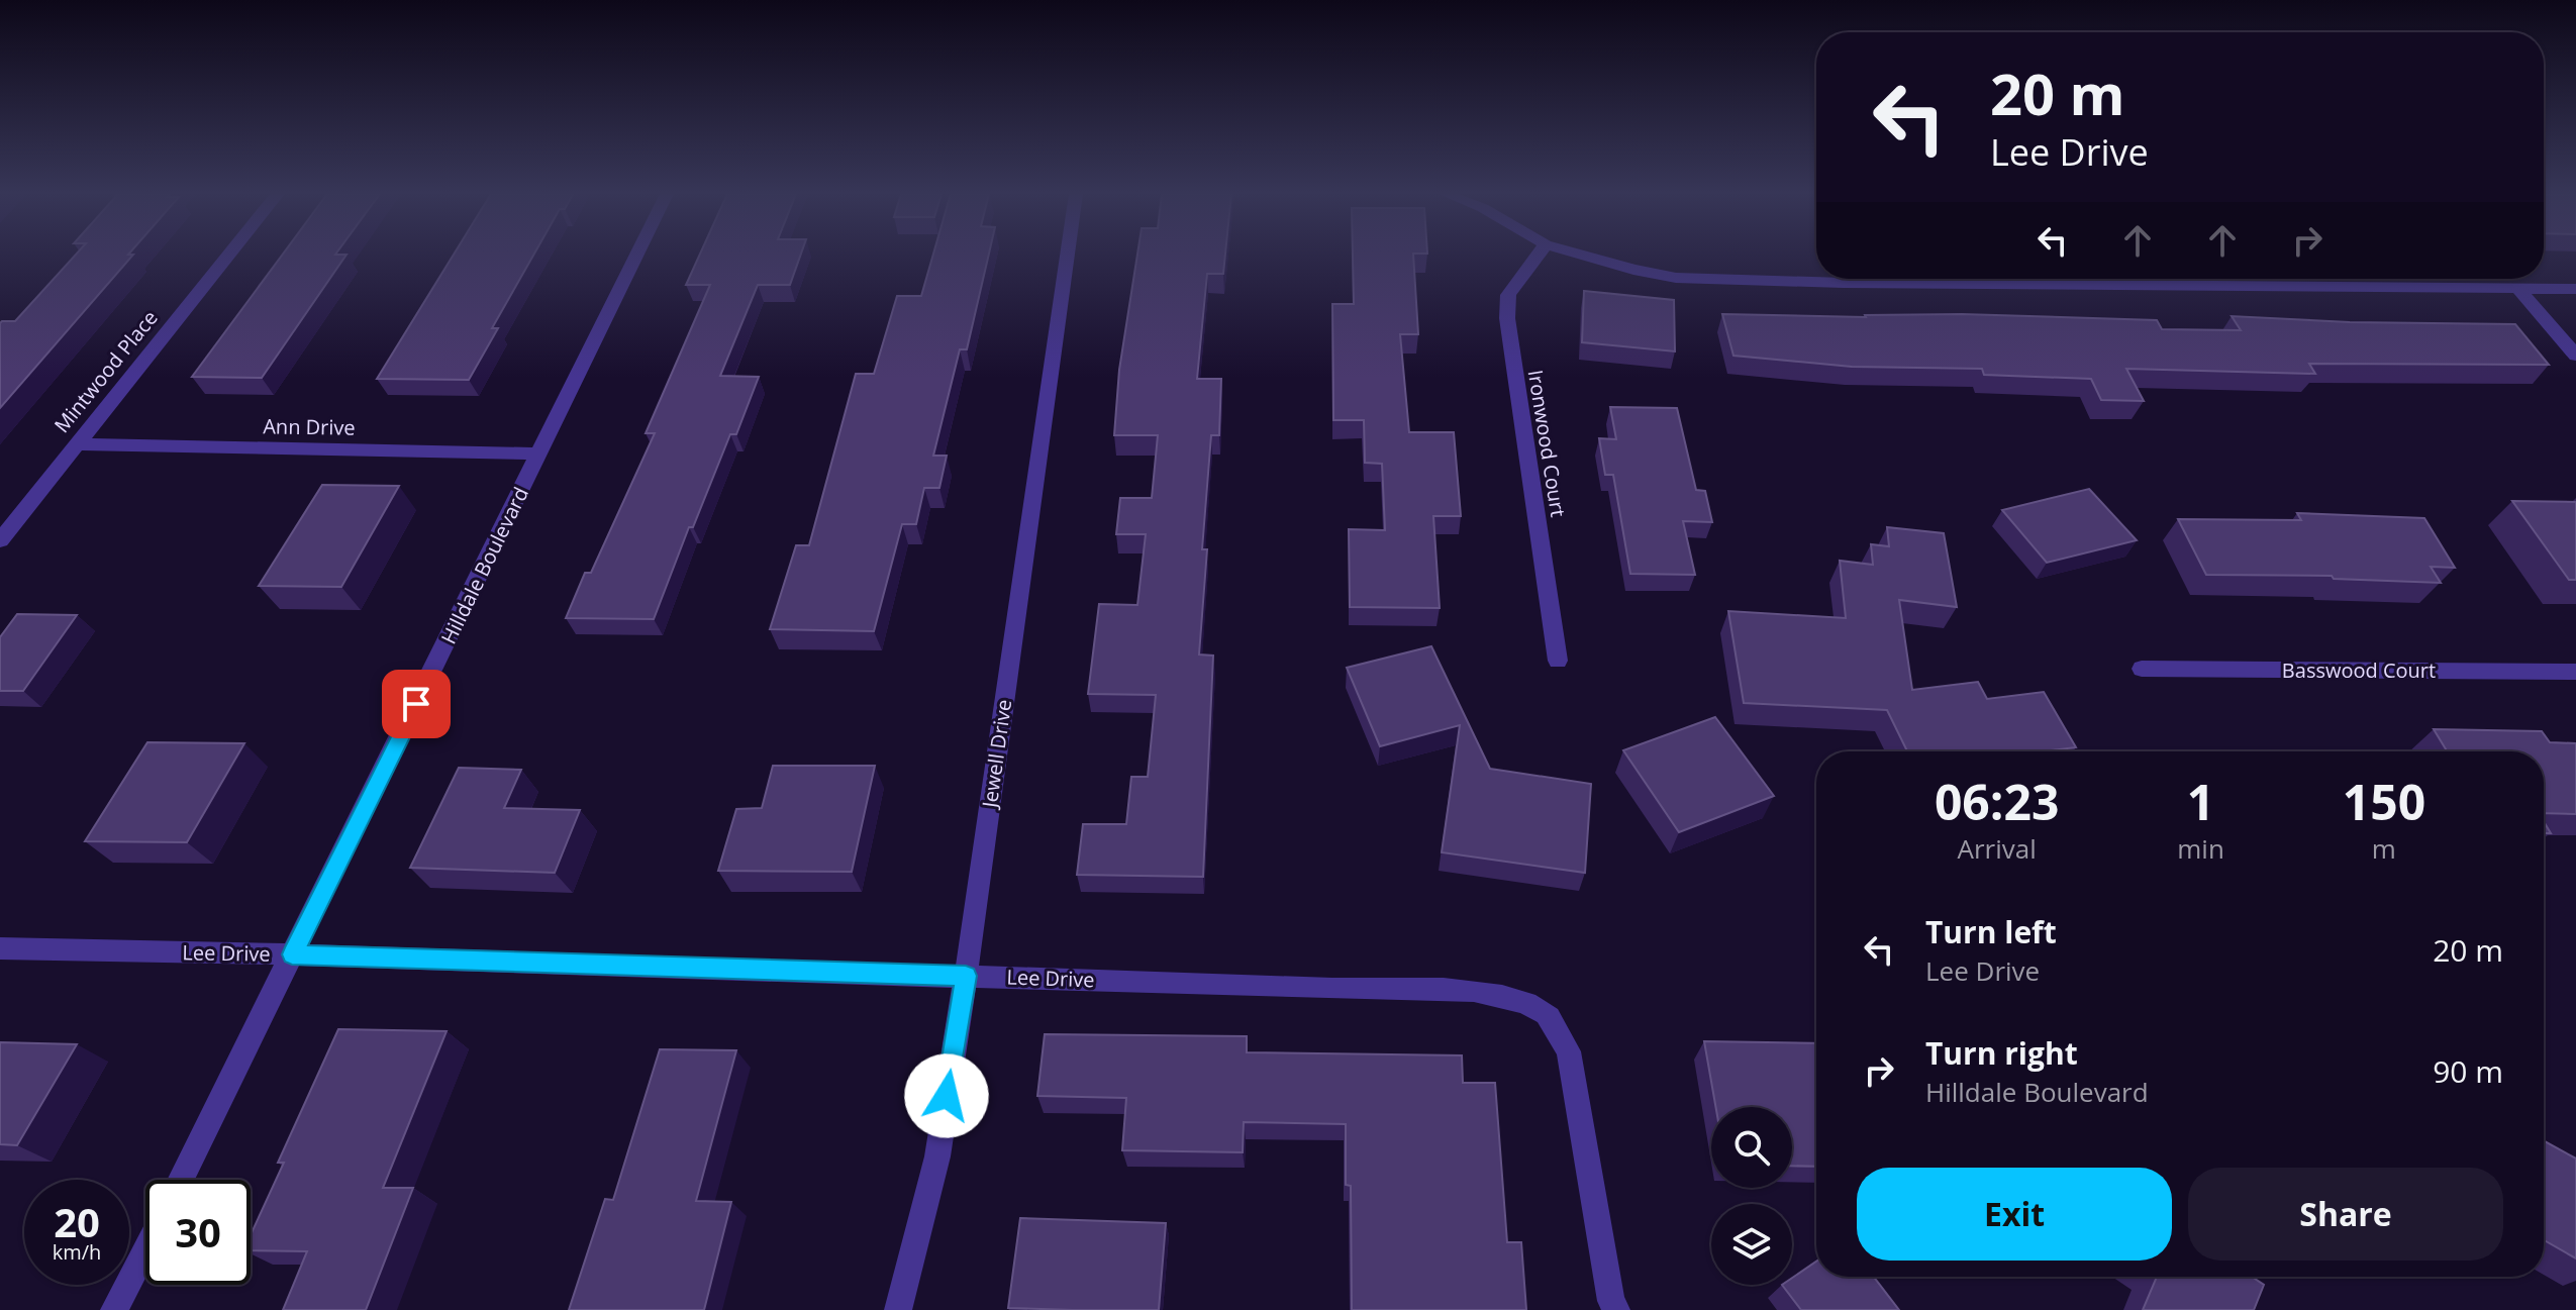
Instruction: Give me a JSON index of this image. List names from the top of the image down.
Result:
{
  "streets": {
    "street": [
      "Mintwood Place",
      "Ann Drive",
      "Ironwood Court",
      "Hilldale Boulevard",
      "Basswood Court",
      "Jewell Drive",
      "Lee Drive"
    ]
  },
  "crossings": [
    ["Mintwood Place", "Ann Drive"],
    ["Ann Drive", "Hilldale Boulevard"],
    ["Hilldale Boulevard", "Lee Drive"],
    ["Jewell Drive", "Lee Drive"]
  ],
  "page": {
    "turn": ["20 m", "Lee Drive"],
    "eta": [
      "06:23",
      "Arrival",
      "1",
      "min",
      "150",
      "m"
    ],
    "list": [
      {
        "name": "Turn left",
        "note": "Lee Drive",
        "value": "20 m"
      },
      {
        "name": "Turn right",
        "note": "Hilldale Boulevard",
        "value": "90 m"
      }
    ],
    "buttons": ["Exit", "Share"],
    "speed": "20 km/h",
    "limit": "30"
  }
}
